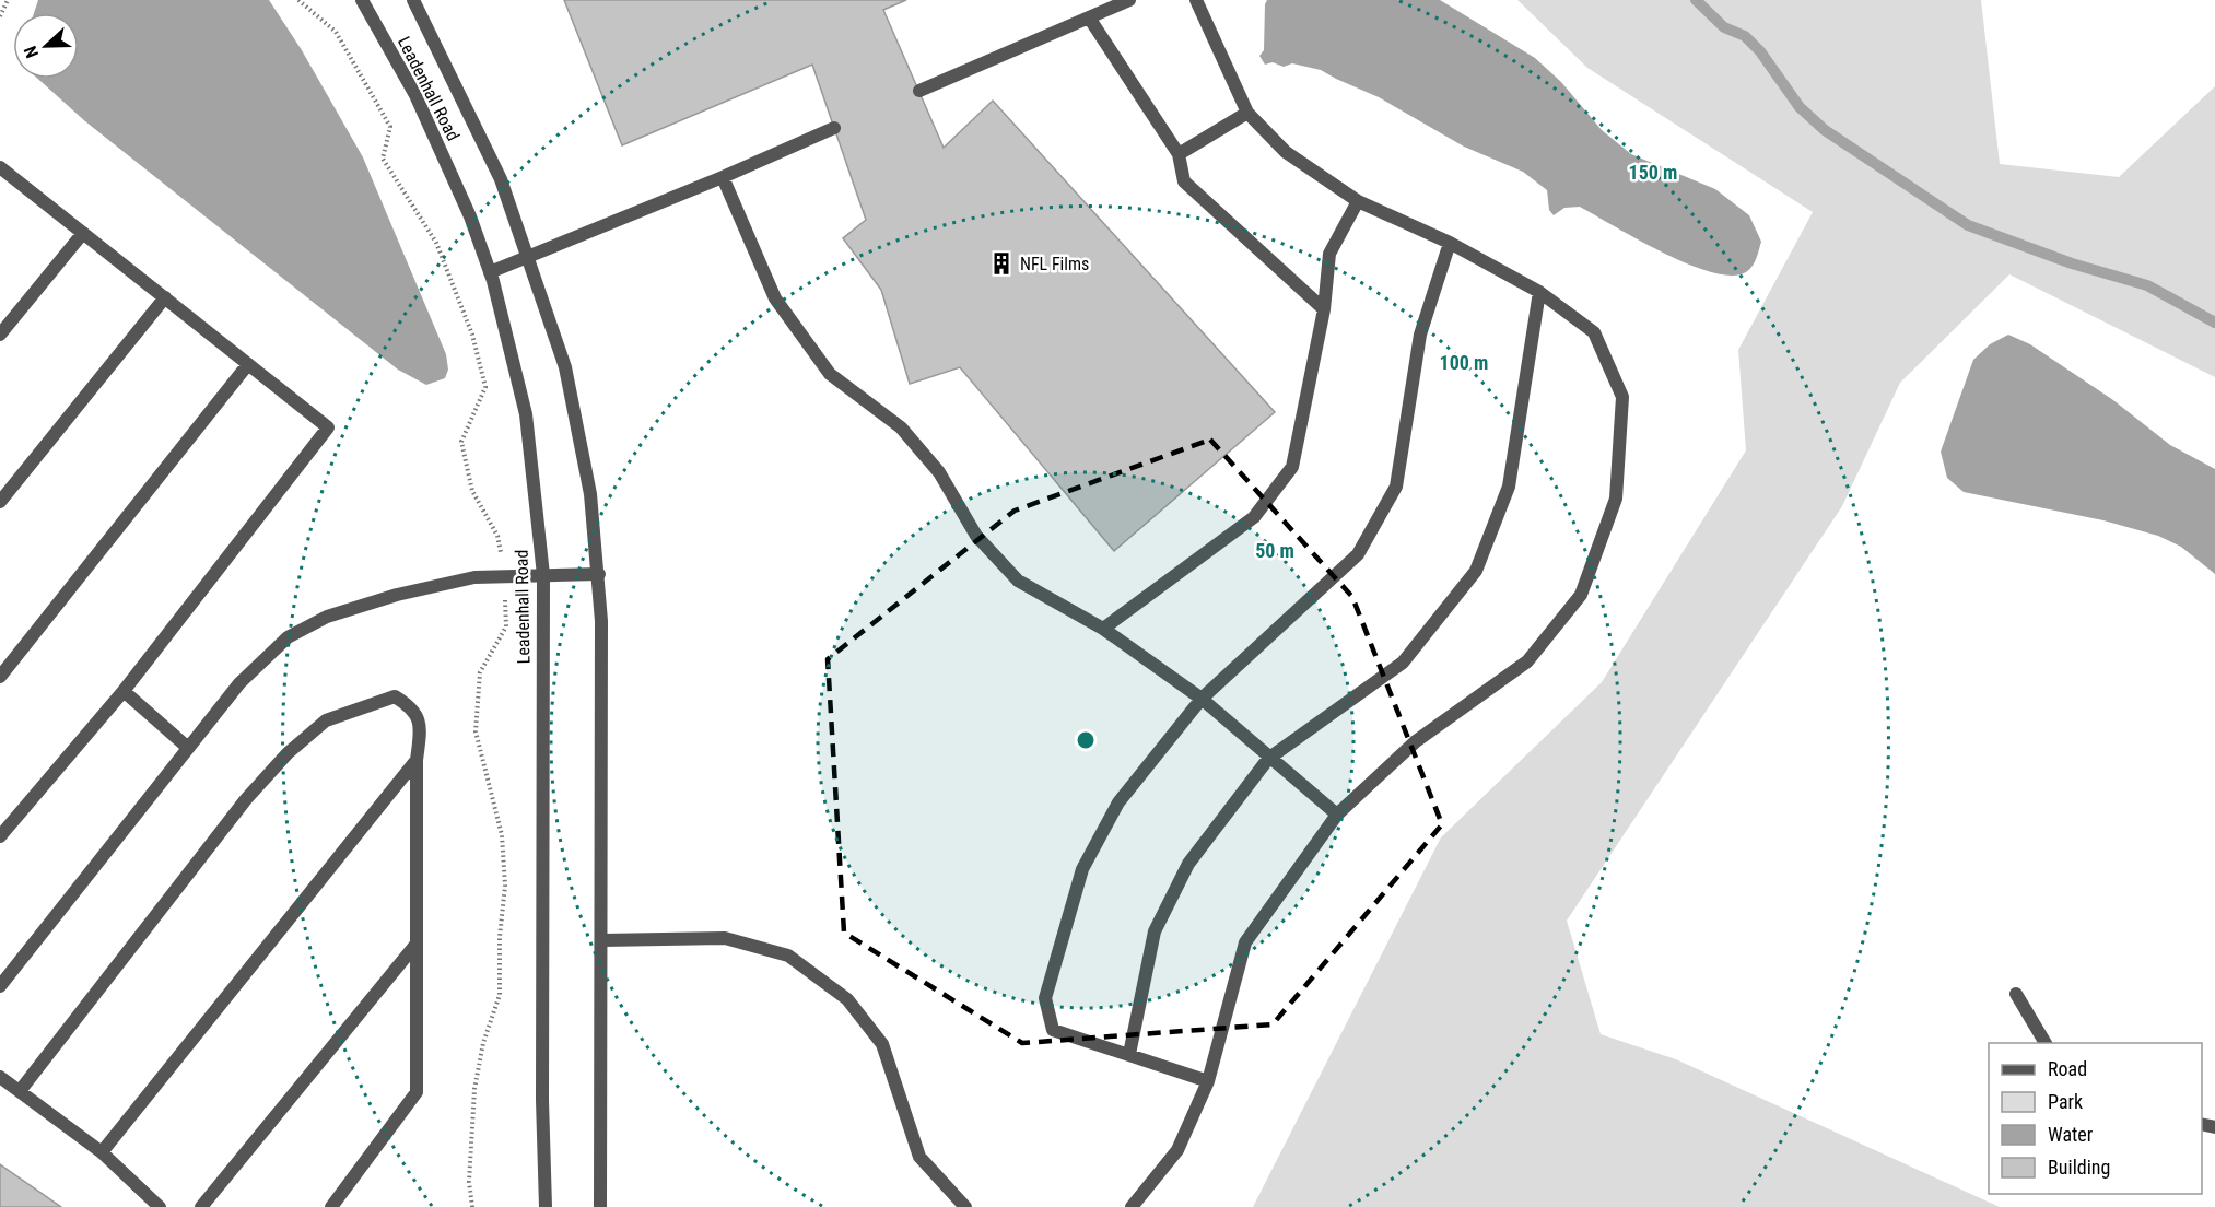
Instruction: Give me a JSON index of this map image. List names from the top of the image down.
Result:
{
  "streets": {
    "street": ["Leadenhall Road"]
  },
  "places": {
    "building": ["NFL Films"]
  },
  "legend": [
    "Road",
    "Park",
    "Water",
    "Building"
  ],
  "north": "left",
  "rings": ["150 m", "100 m", "50 m"]
}
